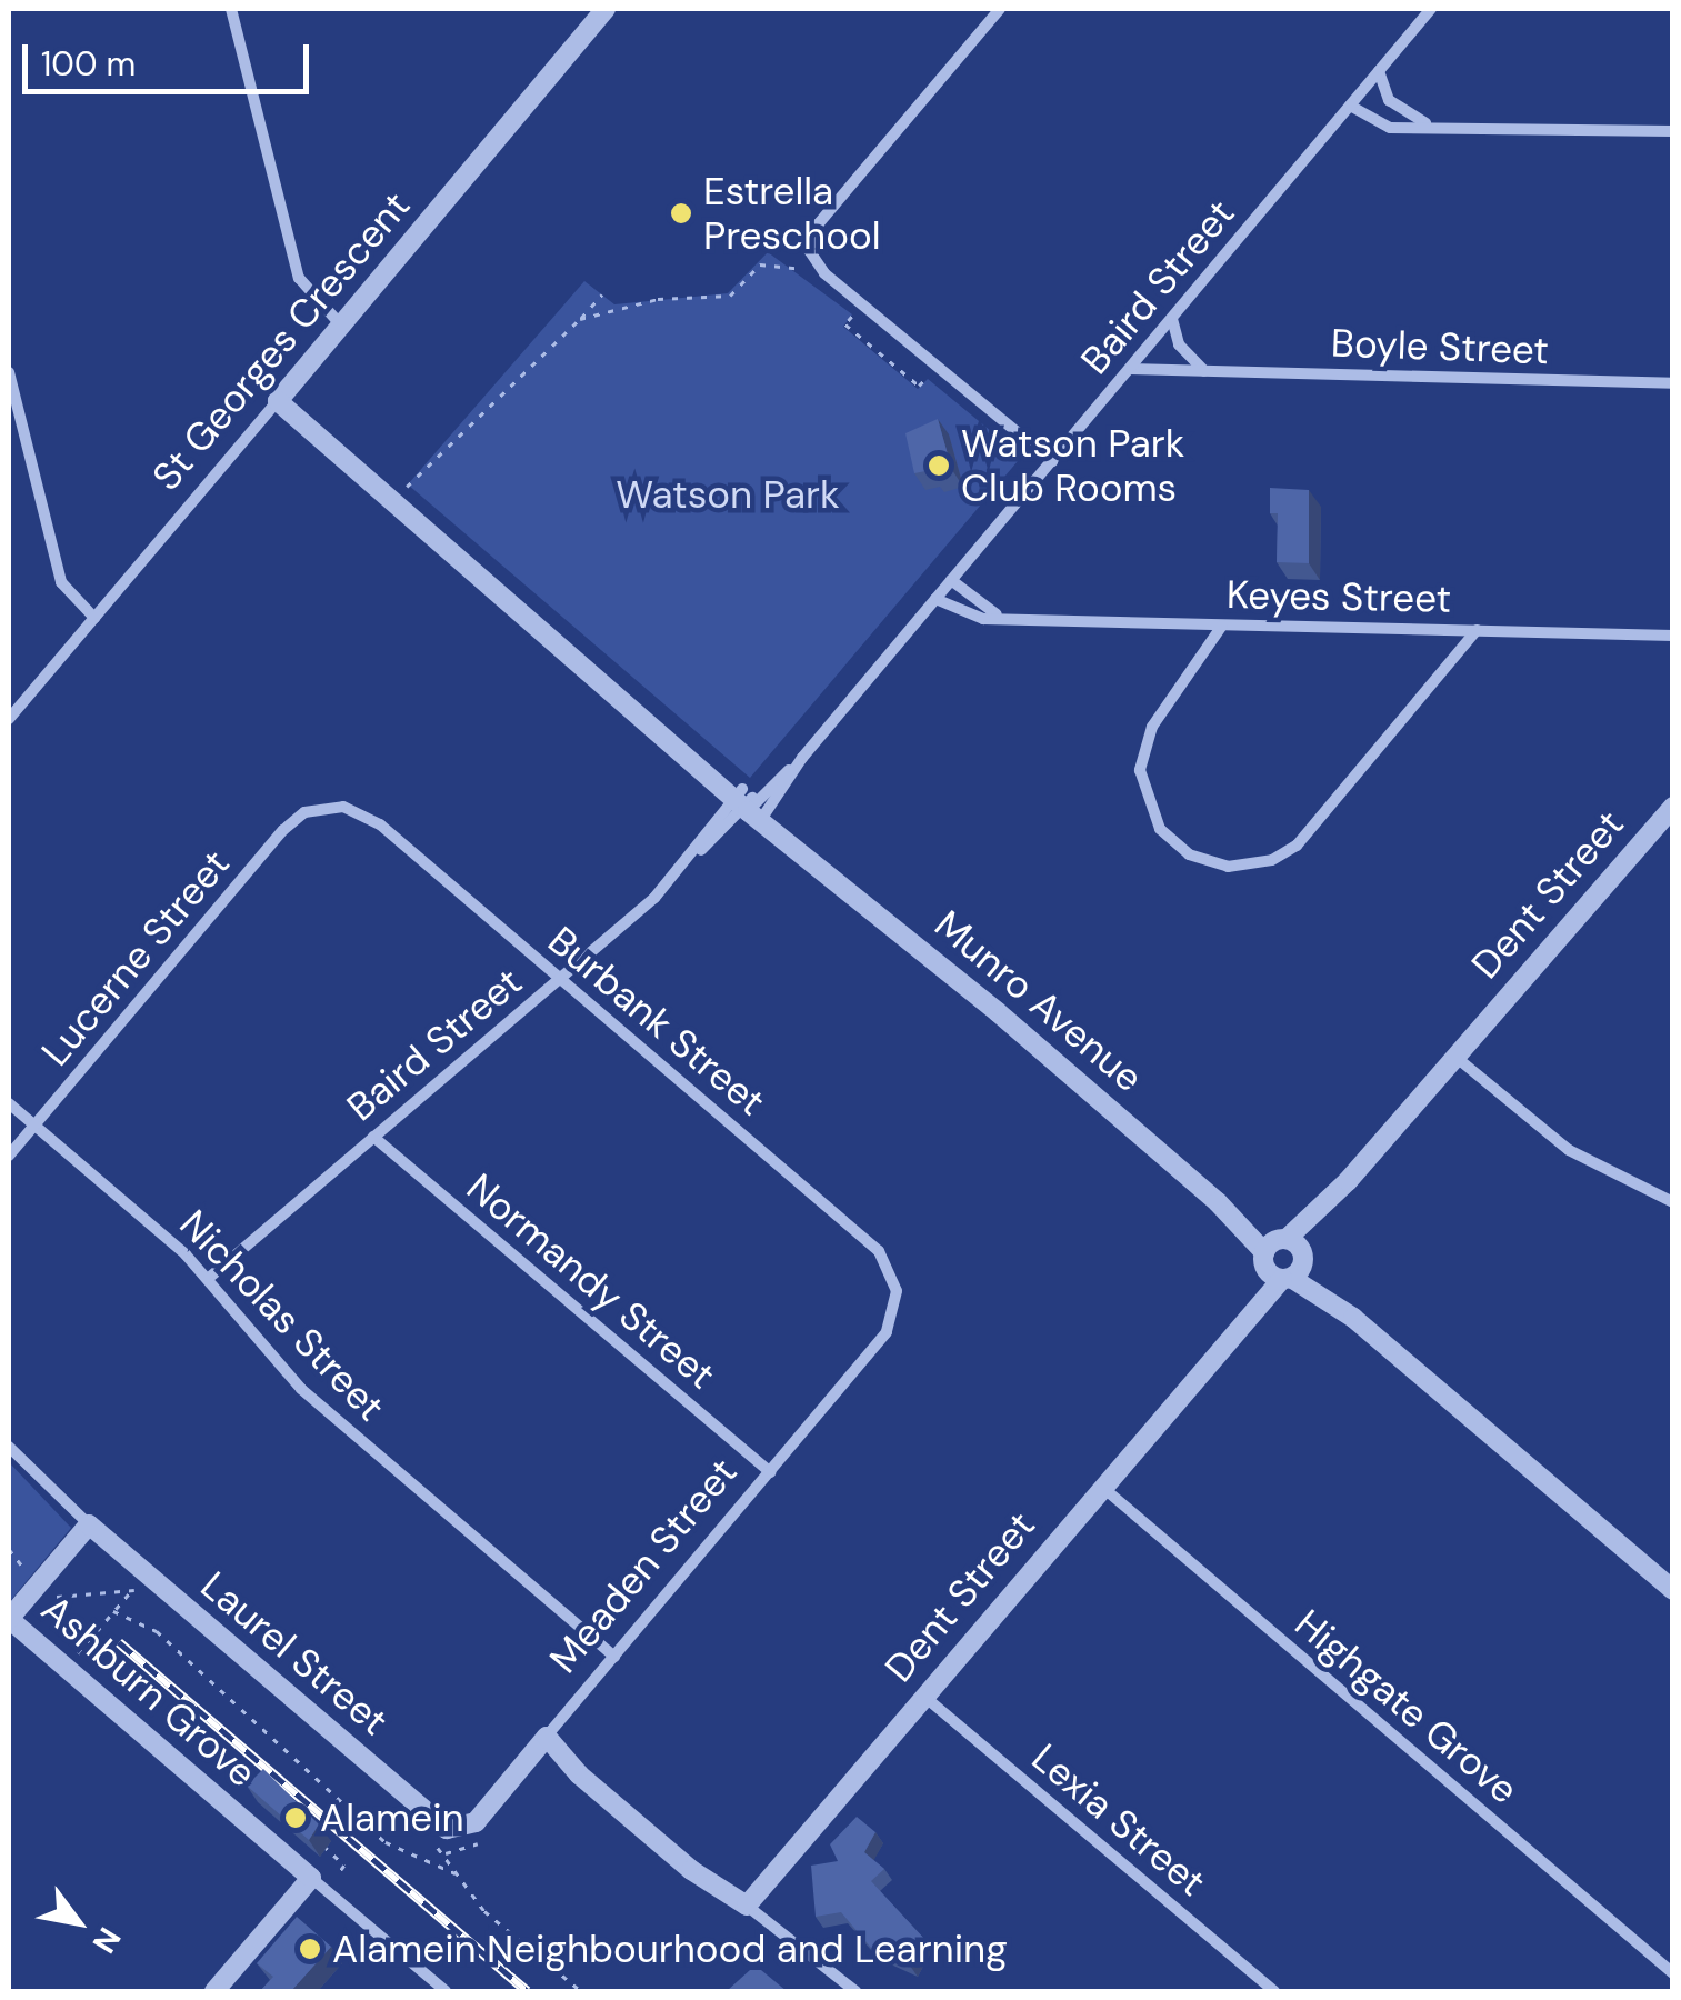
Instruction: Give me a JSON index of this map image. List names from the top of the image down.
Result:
{
  "streets": {
    "street": [
      "Baird Street",
      "St Georges Crescent",
      "Boyle Street",
      "Keyes Street",
      "Dent Street",
      "Lucerne Street",
      "Munro Avenue",
      "Burbank Street",
      "Normandy Street",
      "Nicholas Street",
      "Meaden Street",
      "Laurel Street",
      "Ashburn Grove",
      "Highgate Grove",
      "Lexia Street"
    ]
  },
  "crossings": [
    ["Baird Street", "Boyle Street"],
    ["Baird Street", "Keyes Street"],
    ["Baird Street", "Munro Avenue"],
    ["Baird Street", "Burbank Street"],
    ["Baird Street", "Normandy Street"],
    ["Baird Street", "Nicholas Street"],
    ["St Georges Crescent", "Munro Avenue"],
    ["Dent Street", "Munro Avenue"],
    ["Dent Street", "Highgate Grove"],
    ["Dent Street", "Lexia Street"],
    ["Lucerne Street", "Burbank Street"],
    ["Lucerne Street", "Nicholas Street"],
    ["Burbank Street", "Meaden Street"],
    ["Normandy Street", "Meaden Street"],
    ["Nicholas Street", "Meaden Street"],
    ["Meaden Street", "Laurel Street"]
  ],
  "parks": ["Watson Park"],
  "places": [
    "Estrella Preschool",
    "Watson Park Club Rooms",
    "Alamein",
    "Alamein Neighbourhood and Learning"
  ],
  "scale_bar": "100 m",
  "north": "bottom right"
}
